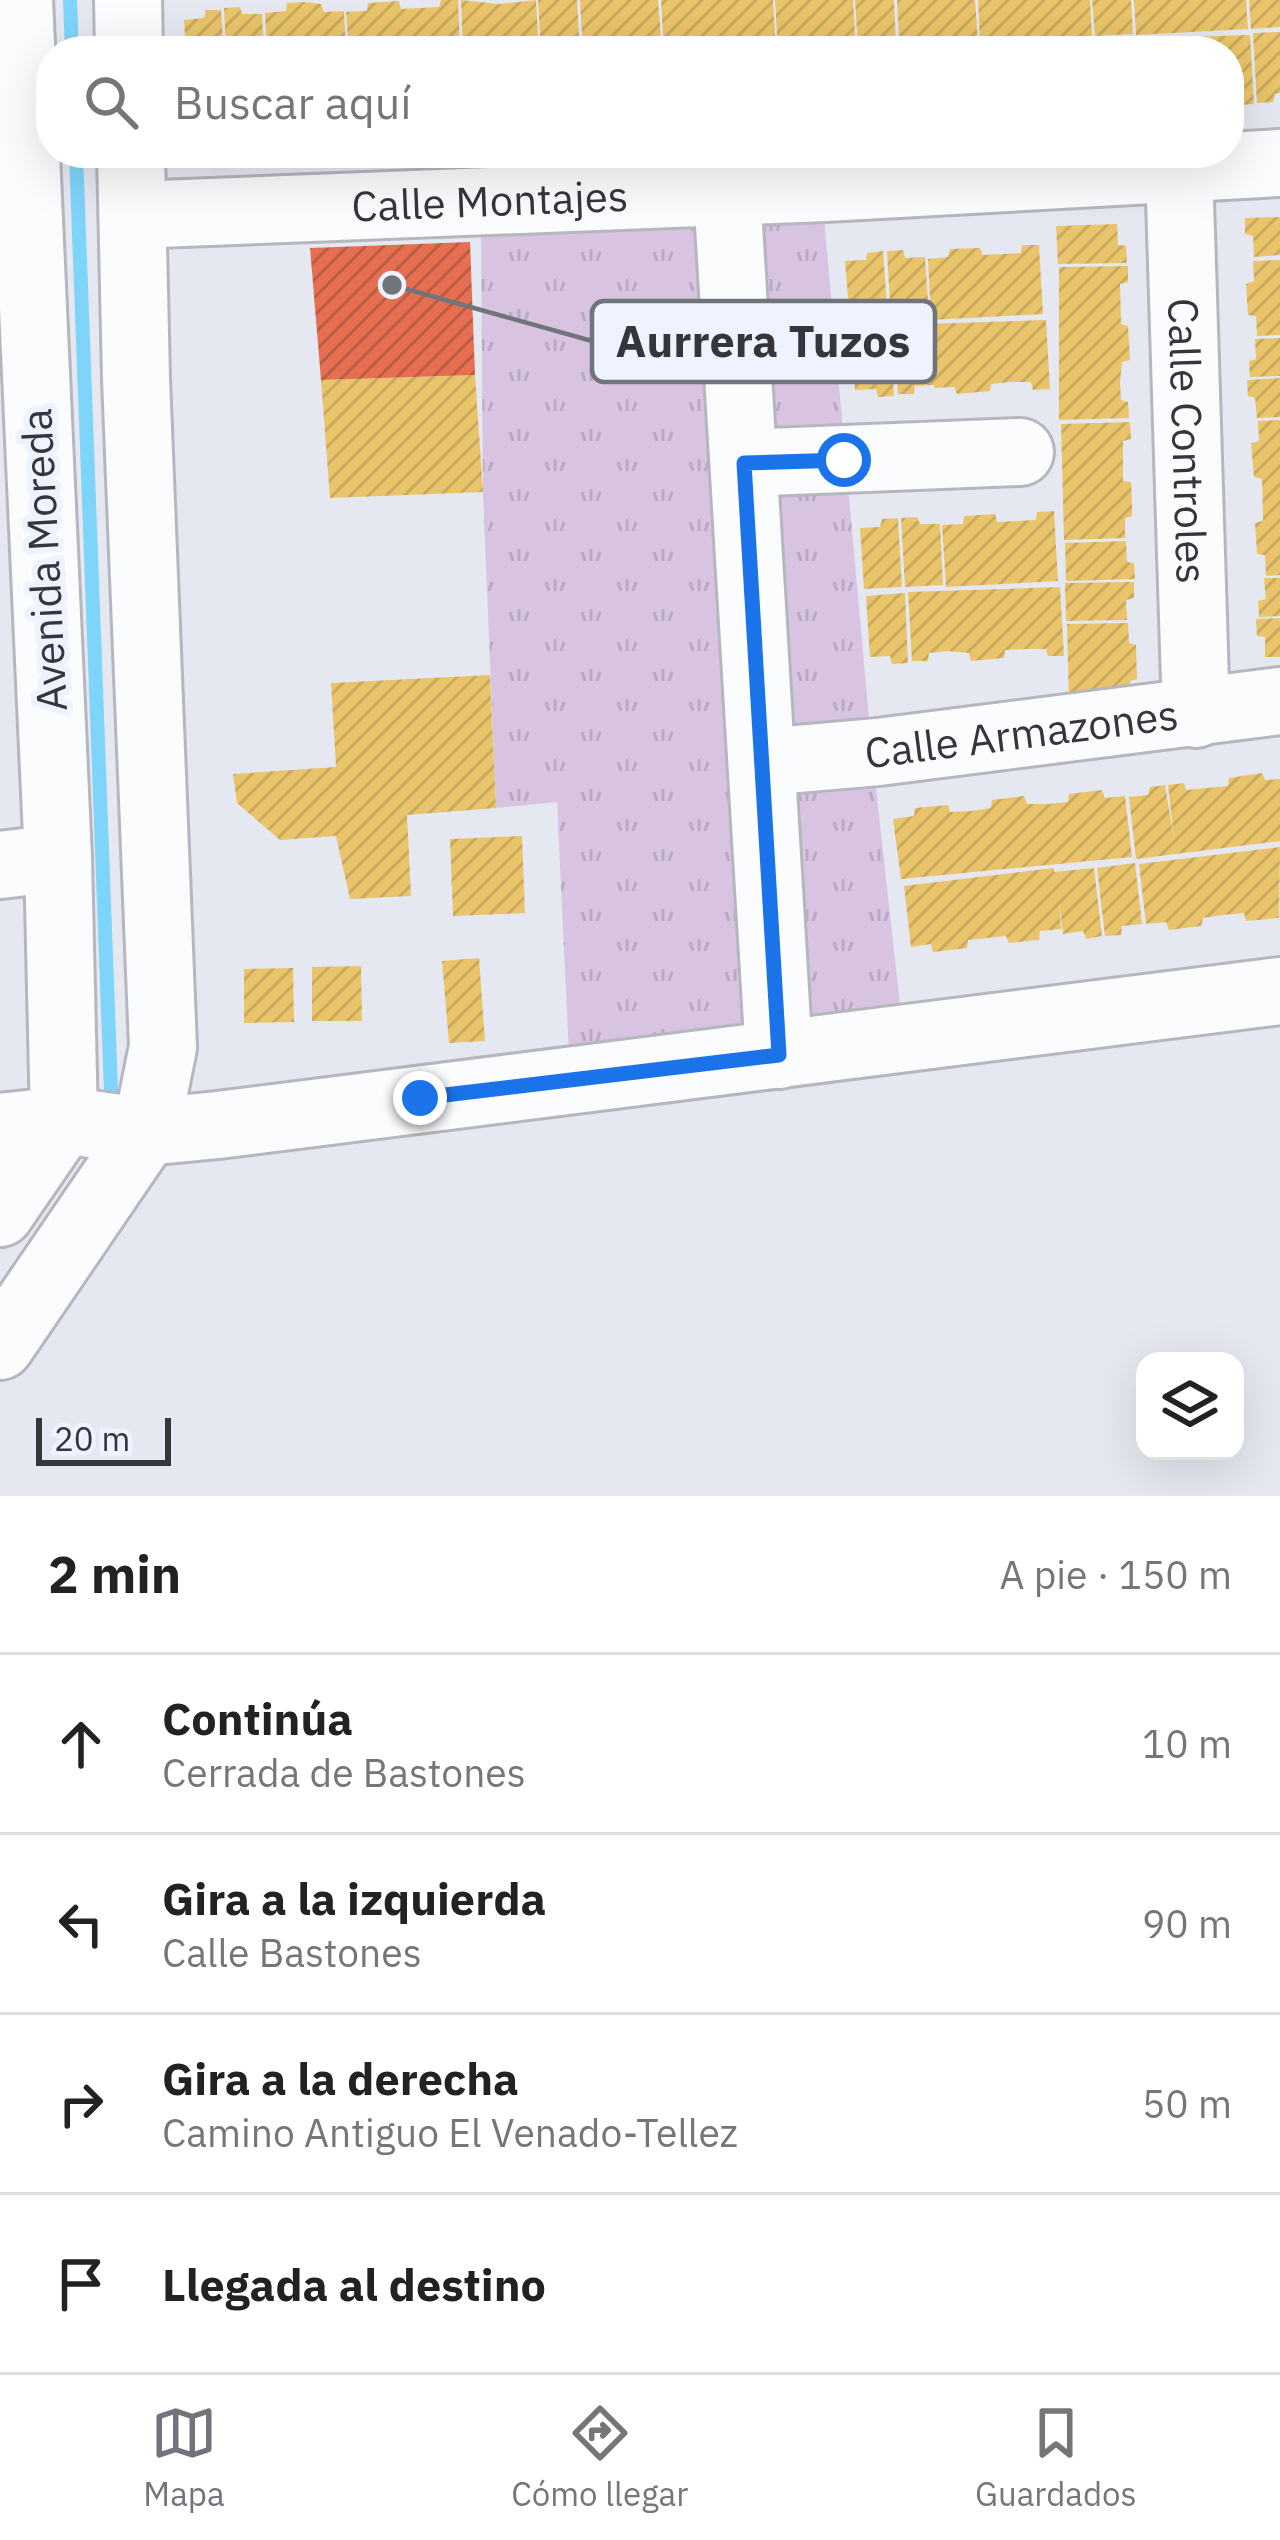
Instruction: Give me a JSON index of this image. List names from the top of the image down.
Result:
{
  "streets": {
    "street": [
      "Calle Montajes",
      "Calle Controles",
      "Avenida Moreda",
      "Calle Armazones"
    ]
  },
  "crossings": [
    ["Calle Controles", "Calle Armazones"]
  ],
  "places": ["Aurrera Tuzos"],
  "scale_bar": "20 m",
  "page": {
    "search": "Buscar aquí",
    "scale": "20 m",
    "heading": ["2 min", "A pie · 150 m"],
    "list": [
      ["Continúa", "Cerrada de Bastones", "10 m"],
      ["Gira a la izquierda", "Calle Bastones", "90 m"],
      ["Gira a la derecha", "Camino Antiguo El Venado-Tellez", "50 m"],
      "Llegada al destino"
    ],
    "nav": ["Mapa", "Cómo llegar", "Guardados"]
  }
}
